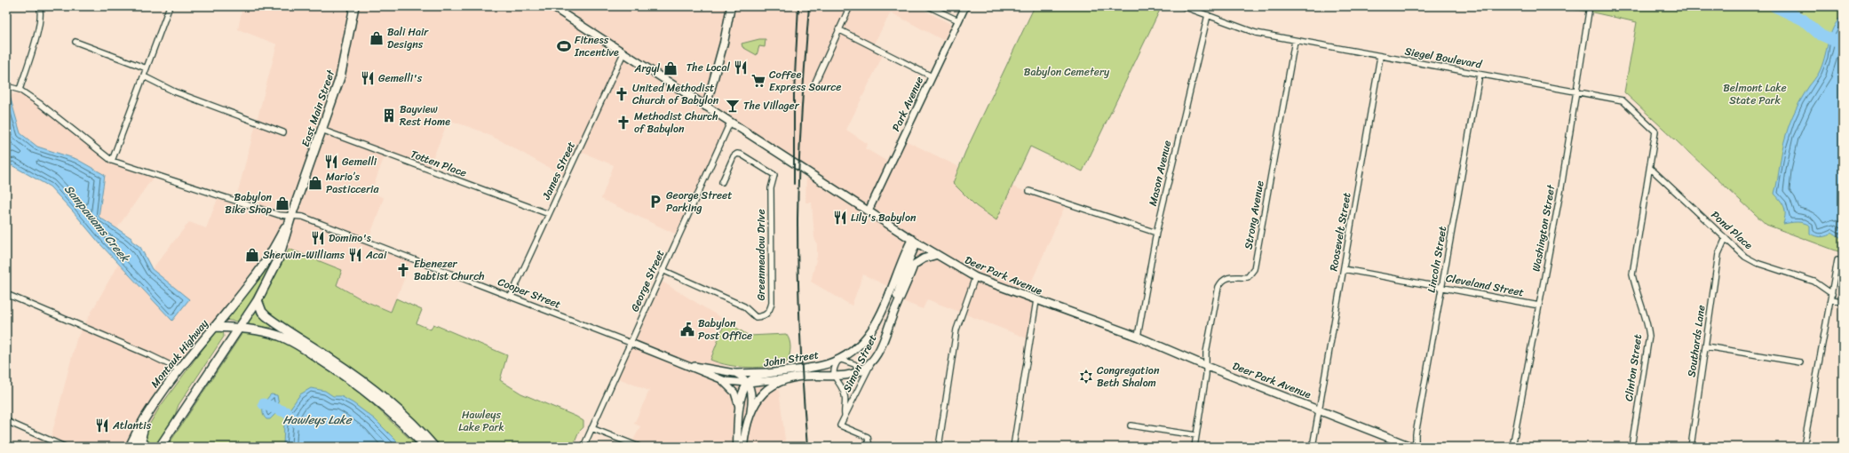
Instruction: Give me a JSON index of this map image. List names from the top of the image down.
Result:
{
  "streets": {
    "main road": [
      "East Main Street",
      "Deer Park Avenue",
      "Cooper Street",
      "Montauk Highway",
      "John Street",
      "Simon Street"
    ],
    "street": [
      "Siegel Boulevard",
      "Park Avenue",
      "Totten Place",
      "James Street",
      "Mason Avenue",
      "Strong Avenue",
      "Washington Street",
      "Pond Place",
      "Roosevelt Street",
      "Greenmeadow Drive",
      "Lincoln Street",
      "George Street",
      "Cleveland Street",
      "Southards Lane",
      "Clinton Street"
    ]
  },
  "crossings": [
    ["Siegel Boulevard", "Mason Avenue"],
    ["Siegel Boulevard", "Strong Avenue"],
    ["Siegel Boulevard", "Washington Street"],
    ["Siegel Boulevard", "Pond Place"],
    ["Siegel Boulevard", "Roosevelt Street"],
    ["Siegel Boulevard", "Lincoln Street"],
    ["Siegel Boulevard", "Clinton Street"],
    ["Park Avenue", "Deer Park Avenue"],
    ["East Main Street", "Totten Place"],
    ["East Main Street", "Cooper Street"],
    ["East Main Street", "Montauk Highway"],
    ["Totten Place", "James Street"],
    ["James Street", "Deer Park Avenue"],
    ["James Street", "Cooper Street"],
    ["Mason Avenue", "Deer Park Avenue"],
    ["Strong Avenue", "Deer Park Avenue"],
    ["Washington Street", "Cleveland Street"],
    ["Pond Place", "Southards Lane"],
    ["Pond Place", "Clinton Street"],
    ["Roosevelt Street", "Deer Park Avenue"],
    ["Roosevelt Street", "Cleveland Street"],
    ["Greenmeadow Drive", "George Street"],
    ["Lincoln Street", "Cleveland Street"],
    ["Deer Park Avenue", "George Street"],
    ["Deer Park Avenue", "Simon Street"],
    ["George Street", "Cooper Street"],
    ["Cooper Street", "John Street"],
    ["Cooper Street", "Simon Street"],
    ["John Street", "Simon Street"]
  ],
  "water": ["Sampawams Creek", "Hawleys Lake"],
  "parks": ["Babylon Cemetery", "Belmont Lake State Park", "Hawleys Lake Park"],
  "places": {
    "shop": [
      "Bali Hair Designs",
      "Argyl",
      "Mario’s Pasticceria",
      "Babylon Bike Shop",
      "Sherwin-Williams"
    ],
    "sports": ["Fitness Incentive"],
    "restaurant": [
      "The Local",
      "Gemelli's",
      "Gemelli",
      "Lily's Babylon",
      "Domino's",
      "Acai",
      "Atlantis"
    ],
    "supermarket": ["Coffee Express Source"],
    "church": ["United Methodist Church of Babylon", "Methodist Church of Babylon", "Ebenezer Babtist Church"],
    "bar": ["The Villager"],
    "building": ["Bayview Rest Home"],
    "parking": ["George Street Parking"],
    "public building": ["Babylon Post Office"],
    "synagogue": ["Congregation Beth Shalom"]
  }
}
